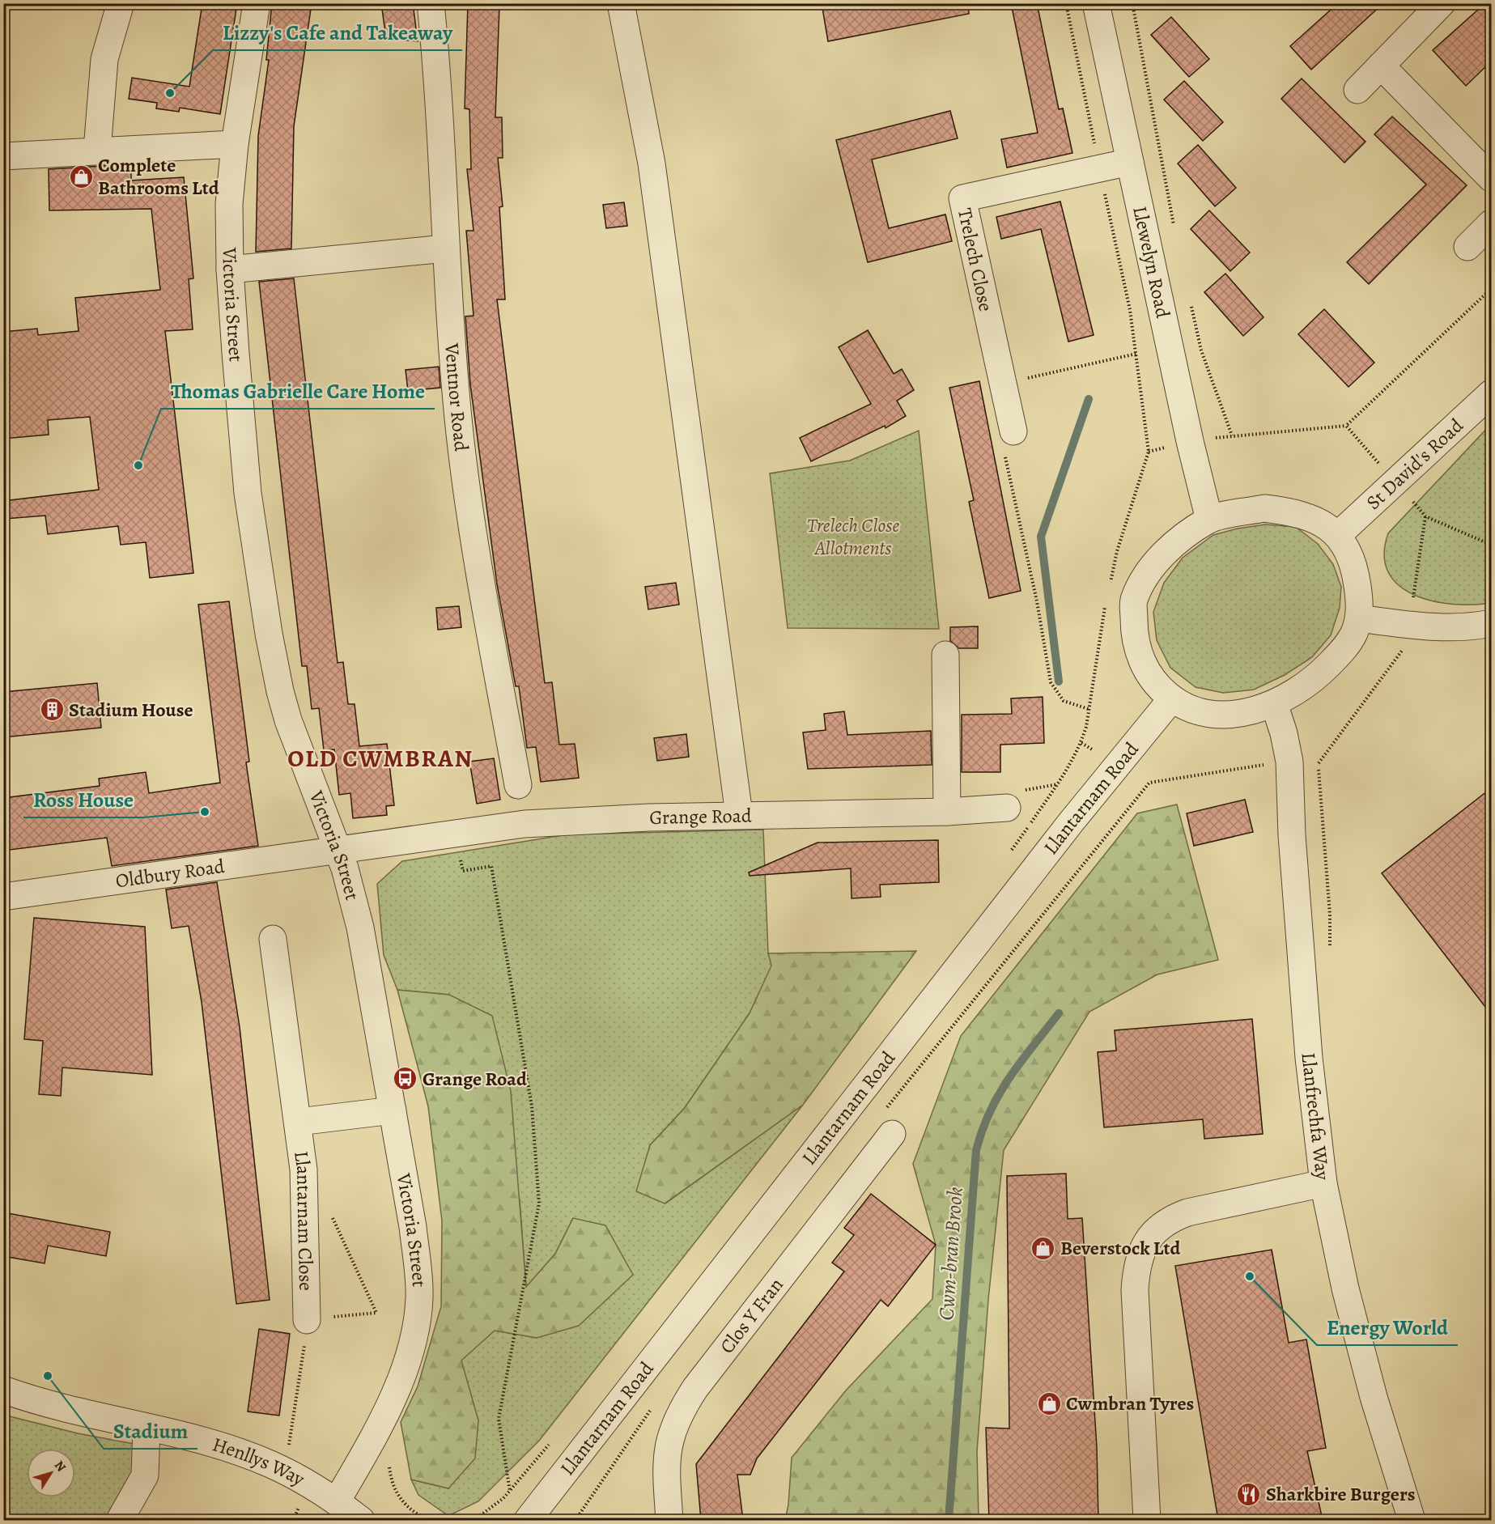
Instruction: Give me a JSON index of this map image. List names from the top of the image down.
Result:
{
  "streets": {
    "street": [
      "Trelech Close",
      "Llewelyn Road",
      "Victoria Street",
      "Ventnor Road",
      "St David's Road",
      "Llantarnam Road",
      "Grange Road",
      "Oldbury Road",
      "Llanfrechfa Way",
      "Llantarnam Close",
      "Clos Y Fran",
      "Henllys Way"
    ]
  },
  "crossings": [
    ["Trelech Close", "Llewelyn Road"],
    ["Victoria Street", "Grange Road"],
    ["Victoria Street", "Oldbury Road"],
    ["Victoria Street", "Henllys Way"],
    ["Grange Road", "Oldbury Road"]
  ],
  "districts": ["OLD CWMBRAN"],
  "water": ["Cwm-bran Brook"],
  "parks": ["Trelech Close Allotments"],
  "places": {
    "other": [
      "Lizzy's Cafe and Takeaway",
      "Thomas Gabrielle Care Home",
      "Ross House",
      "Energy World",
      "Stadium"
    ],
    "shop": ["Complete Bathrooms Ltd", "Beverstock Ltd", "Cwmbran Tyres"],
    "building": ["Stadium House"],
    "bus stop": ["Grange Road"],
    "restaurant": ["Sharkbire Burgers"]
  },
  "north": "top right"
}
